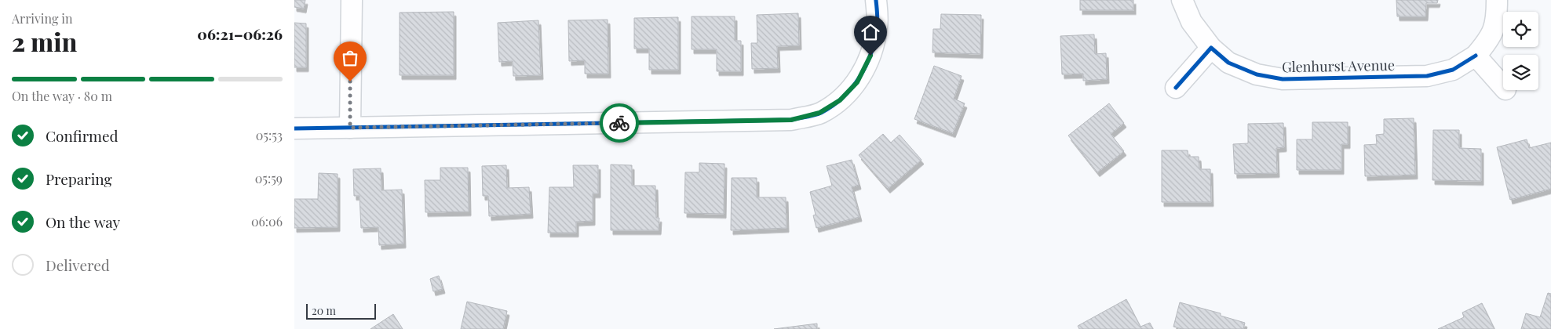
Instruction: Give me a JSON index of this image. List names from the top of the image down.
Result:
{
  "streets": {
    "street": ["Glenhurst Avenue"]
  },
  "scale_bar": "20 m",
  "page": {
    "heading": ["2 min", "Arriving in", "06:21–06:26"],
    "bar": "On the way · 80 m",
    "list": [
      ["Confirmed", "05:53"],
      ["Preparing", "05:59"],
      ["On the way", "06:06"],
      "Delivered"
    ],
    "scale": "20 m"
  }
}
